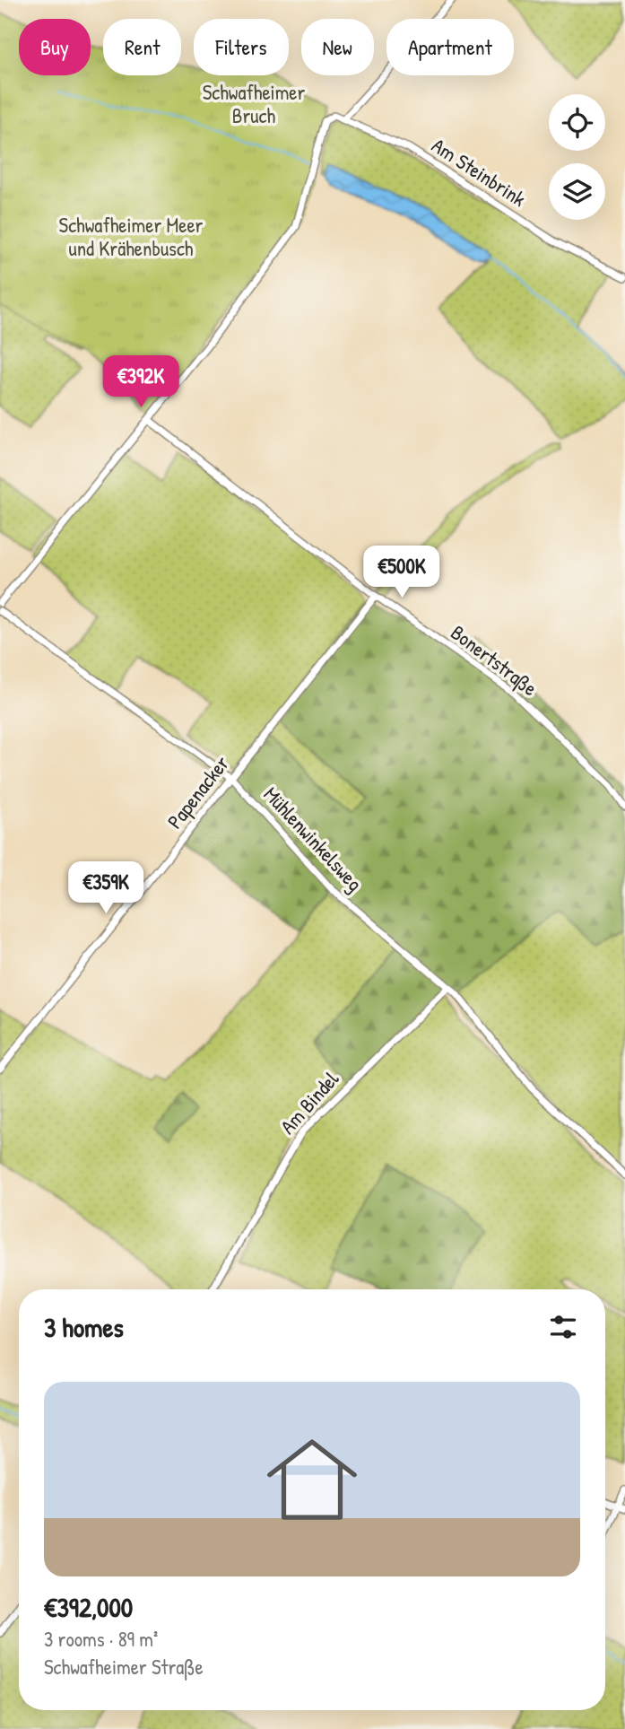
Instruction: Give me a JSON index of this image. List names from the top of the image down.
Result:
{
  "streets": {
    "street": [
      "Am Steinbrink",
      "Bonertstraße",
      "Papenacker",
      "Mühlenwinkelsweg",
      "Am Bindel"
    ]
  },
  "crossings": [
    ["Bonertstraße", "Papenacker"],
    ["Papenacker", "Mühlenwinkelsweg"],
    ["Mühlenwinkelsweg", "Am Bindel"]
  ],
  "parks": ["Schwafheimer Bruch", "Schwafheimer Meer und Krähenbusch"],
  "page": {
    "chip": [
      "Buy",
      "Rent",
      "Filters",
      "New",
      "Apartment"
    ],
    "price": ["€392K", "€500K", "€359K"],
    "heading": "3 homes",
    "list": [
      {
        "name": "€392,000",
        "note": "3 rooms · 89 m² · Schwafheimer Straße"
      }
    ]
  }
}
